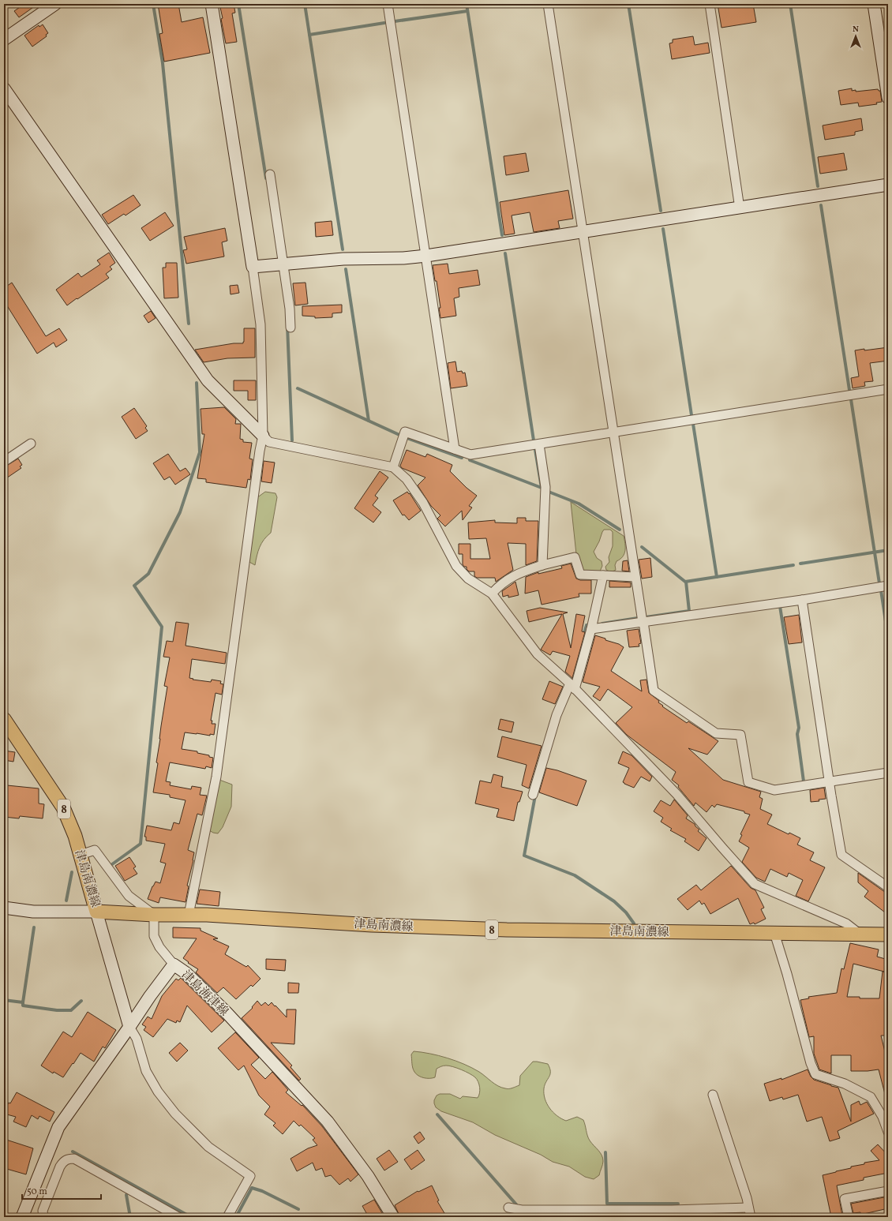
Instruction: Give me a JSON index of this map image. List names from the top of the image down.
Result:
{
  "streets": {
    "main road": ["8", "津島南濃線"],
    "street": ["津島海津線"]
  },
  "scale_bar": "50 m",
  "north": "top"
}
